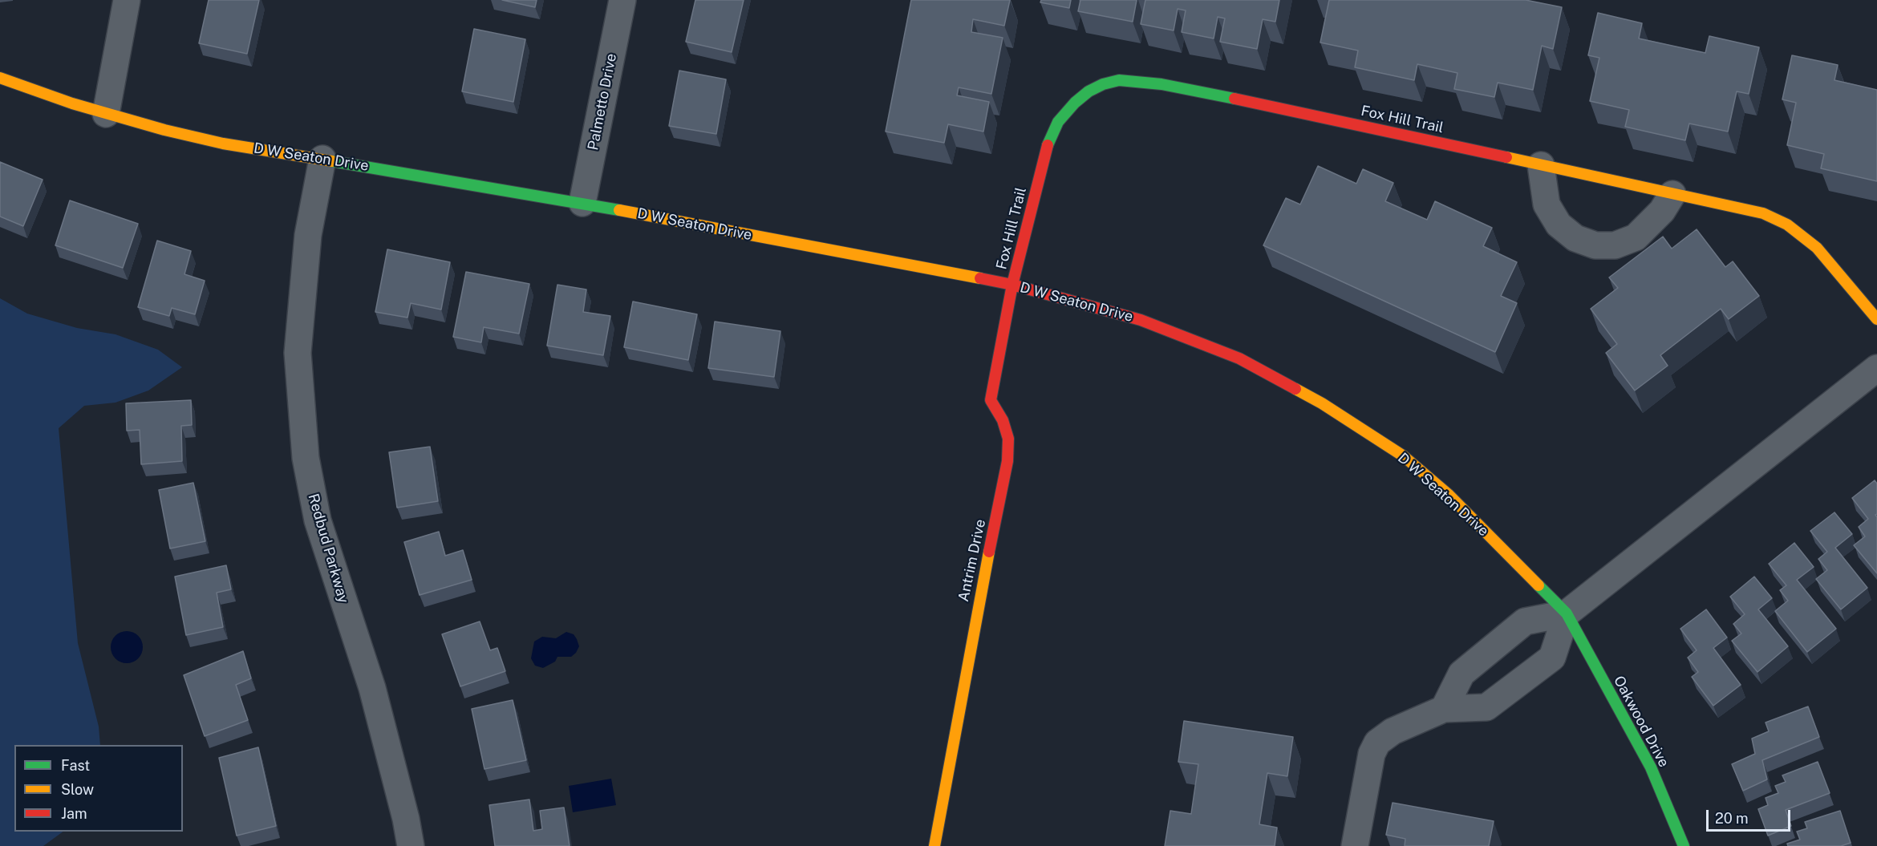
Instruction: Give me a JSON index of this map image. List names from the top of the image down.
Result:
{
  "streets": {
    "street": [
      "Palmetto Drive",
      "Fox Hill Trail",
      "D W Seaton Drive",
      "Redbud Parkway",
      "Antrim Drive",
      "Oakwood Drive"
    ]
  },
  "crossings": [
    ["Palmetto Drive", "D W Seaton Drive"],
    ["Fox Hill Trail", "D W Seaton Drive"],
    ["Fox Hill Trail", "Antrim Drive"],
    ["D W Seaton Drive", "Redbud Parkway"],
    ["D W Seaton Drive", "Antrim Drive"],
    ["D W Seaton Drive", "Oakwood Drive"]
  ],
  "legend": ["Fast", "Slow", "Jam"],
  "scale_bar": "20 m"
}
